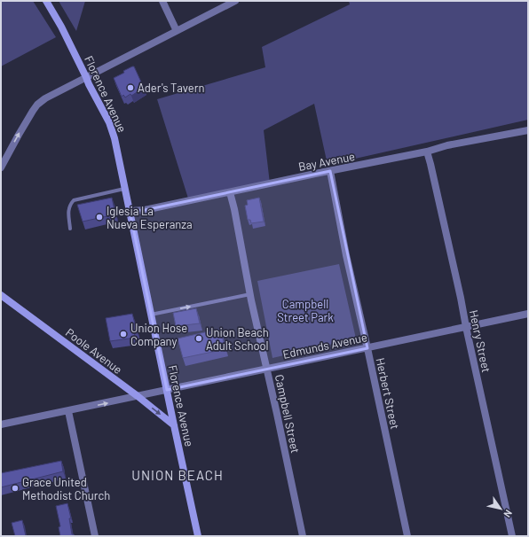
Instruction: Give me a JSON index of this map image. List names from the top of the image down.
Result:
{
  "streets": {
    "street": [
      "Florence Avenue",
      "Bay Avenue",
      "Henry Street",
      "Edmunds Avenue",
      "Poole Avenue",
      "Herbert Street",
      "Campbell Street"
    ]
  },
  "crossings": [
    ["Florence Avenue", "Bay Avenue"],
    ["Florence Avenue", "Edmunds Avenue"],
    ["Florence Avenue", "Poole Avenue"],
    ["Bay Avenue", "Henry Street"],
    ["Bay Avenue", "Herbert Street"],
    ["Bay Avenue", "Campbell Street"],
    ["Henry Street", "Edmunds Avenue"],
    ["Edmunds Avenue", "Poole Avenue"],
    ["Edmunds Avenue", "Herbert Street"],
    ["Edmunds Avenue", "Campbell Street"]
  ],
  "districts": ["UNION BEACH"],
  "parks": ["Campbell Street Park"],
  "places": [
    "Ader's Tavern",
    "Iglesia La Nueva Esperanza",
    "Union Hose Company",
    "Union Beach Adult School",
    "Grace United Methodist Church"
  ],
  "north": "bottom right"
}
